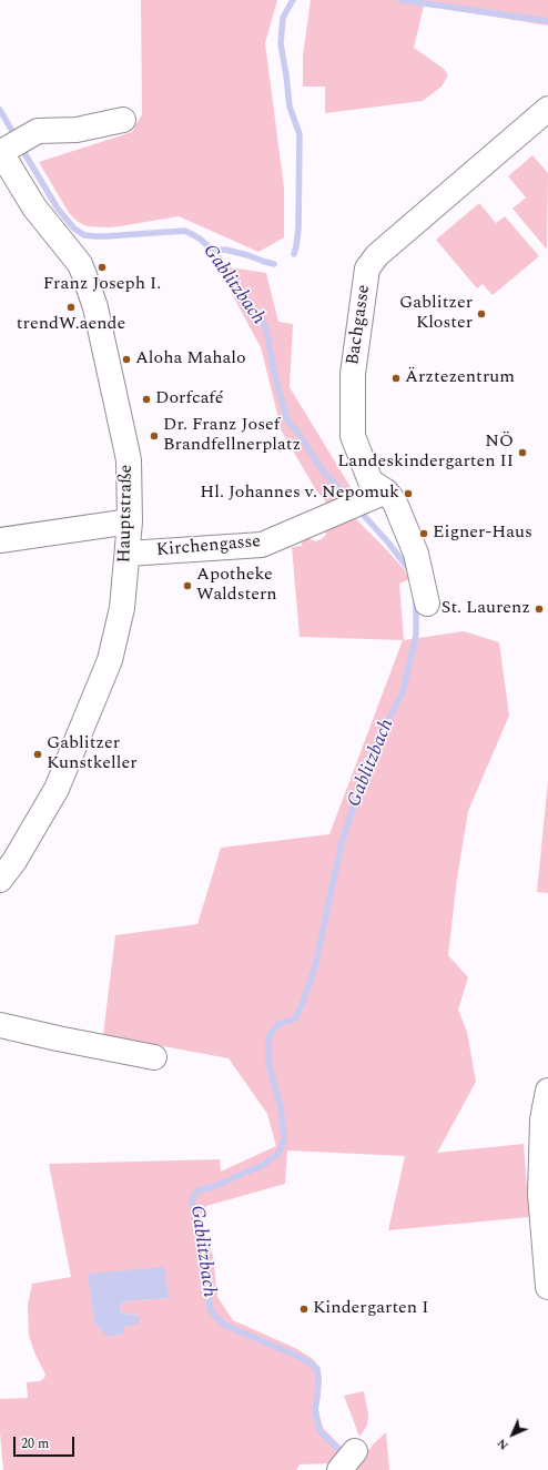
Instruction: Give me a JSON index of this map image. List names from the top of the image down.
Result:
{
  "streets": {
    "street": ["Bachgasse", "Hauptstraße", "Kirchengasse"]
  },
  "crossings": [
    ["Bachgasse", "Kirchengasse"],
    ["Hauptstraße", "Kirchengasse"]
  ],
  "water": ["Gablitzbach"],
  "places": [
    "Franz Joseph I.",
    "trendW.aende",
    "Gablitzer Kloster",
    "Aloha Mahalo",
    "Ärztezentrum",
    "Dorfcafé",
    "Dr. Franz Josef Brandfellnerplatz",
    "NÖ Landeskindergarten II",
    "Hl. Johannes v. Nepomuk",
    "Eigner-Haus",
    "Apotheke Waldstern",
    "St. Laurenz",
    "Gablitzer Kunstkeller",
    "Kindergarten I"
  ],
  "scale_bar": "20 m",
  "north": "bottom left"
}
